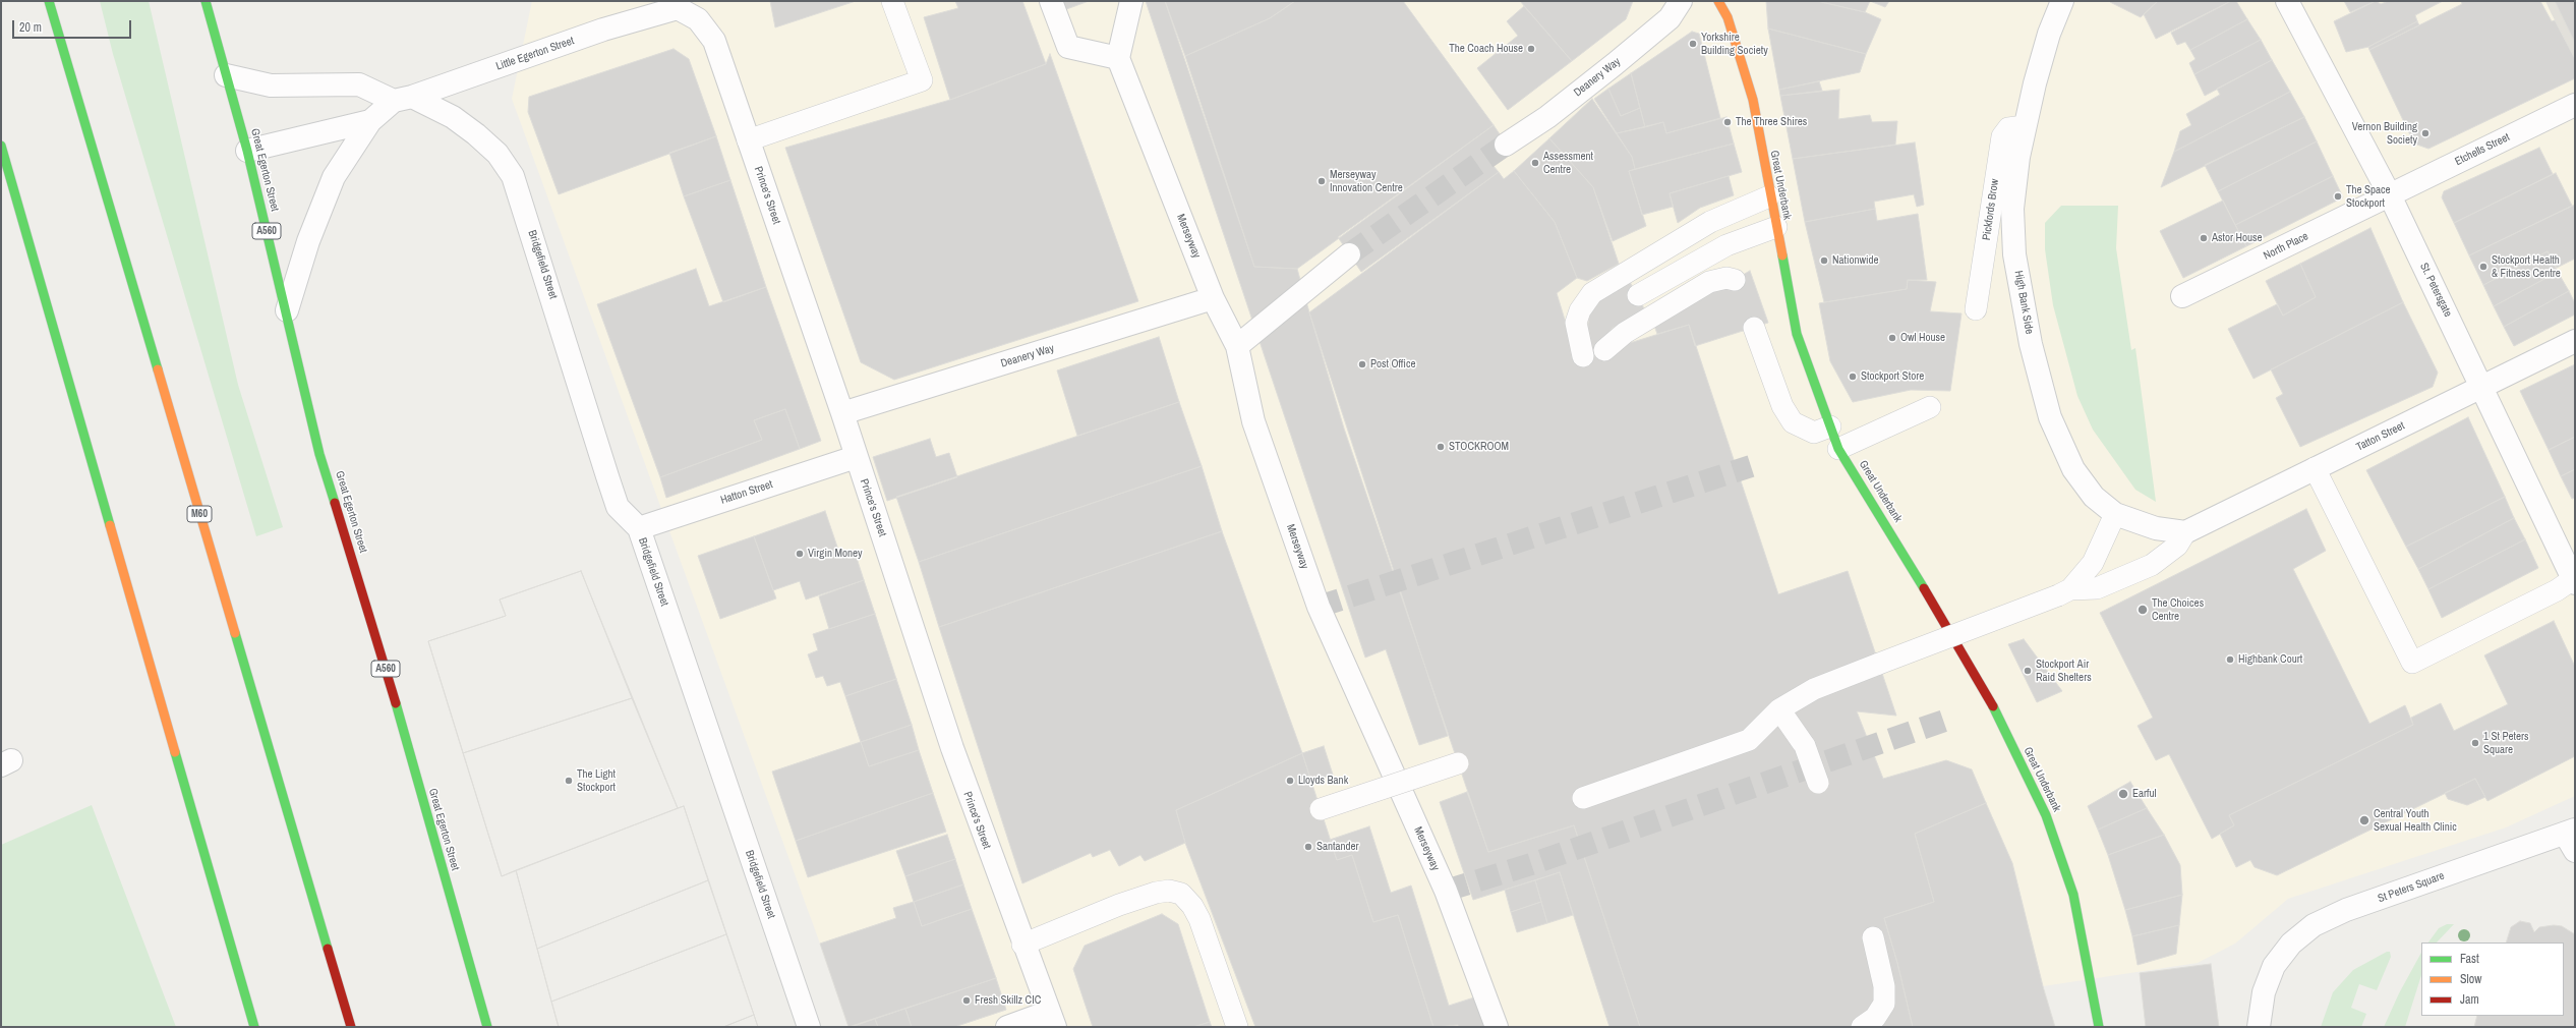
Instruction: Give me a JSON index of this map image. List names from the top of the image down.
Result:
{
  "streets": {
    "main road": [
      "Great Egerton Street",
      "Great Underbank",
      "A560",
      "M60"
    ],
    "street": [
      "Little Egerton Street",
      "Deanery Way",
      "Etchells Street",
      "Prince's Street",
      "Merseyway",
      "North Place",
      "Bridgefield Street",
      "St. Petersgate",
      "High Bank Side",
      "Tatton Street",
      "Hatton Street",
      "St Peters Square"
    ],
    "lane": ["Pickfords Brow"]
  },
  "crossings": [
    ["Little Egerton Street", "Great Egerton Street"],
    ["Little Egerton Street", "Prince's Street"],
    ["Little Egerton Street", "Bridgefield Street"],
    ["Deanery Way", "Prince's Street"],
    ["Deanery Way", "Merseyway"],
    ["Etchells Street", "North Place"],
    ["Etchells Street", "St. Petersgate"],
    ["Prince's Street", "Hatton Street"],
    ["Pickfords Brow", "High Bank Side"],
    ["North Place", "St. Petersgate"],
    ["Bridgefield Street", "Hatton Street"],
    ["St. Petersgate", "Tatton Street"],
    ["High Bank Side", "Tatton Street"]
  ],
  "places": [
    "Yorkshire Building Society",
    "The Coach House",
    "The Three Shires",
    "Vernon Building Society",
    "Assessment Centre",
    "Merseyway Innovation Centre",
    "The Space Stockport",
    "Astor House",
    "Nationwide",
    "Stockport Health & Fitness Centre",
    "Owl House",
    "Post Office",
    "Stockport Store",
    "STOCKROOM",
    "Virgin Money",
    "The Choices Centre",
    "Highbank Court",
    "Stockport Air Raid Shelters",
    "1 St Peters Square",
    "The Light Stockport",
    "Lloyds Bank",
    "Earful",
    "Central Youth Sexual Health Clinic",
    "Santander",
    "Fresh Skillz CIC"
  ],
  "legend": ["Fast", "Slow", "Jam"],
  "scale_bar": "20 m"
}
